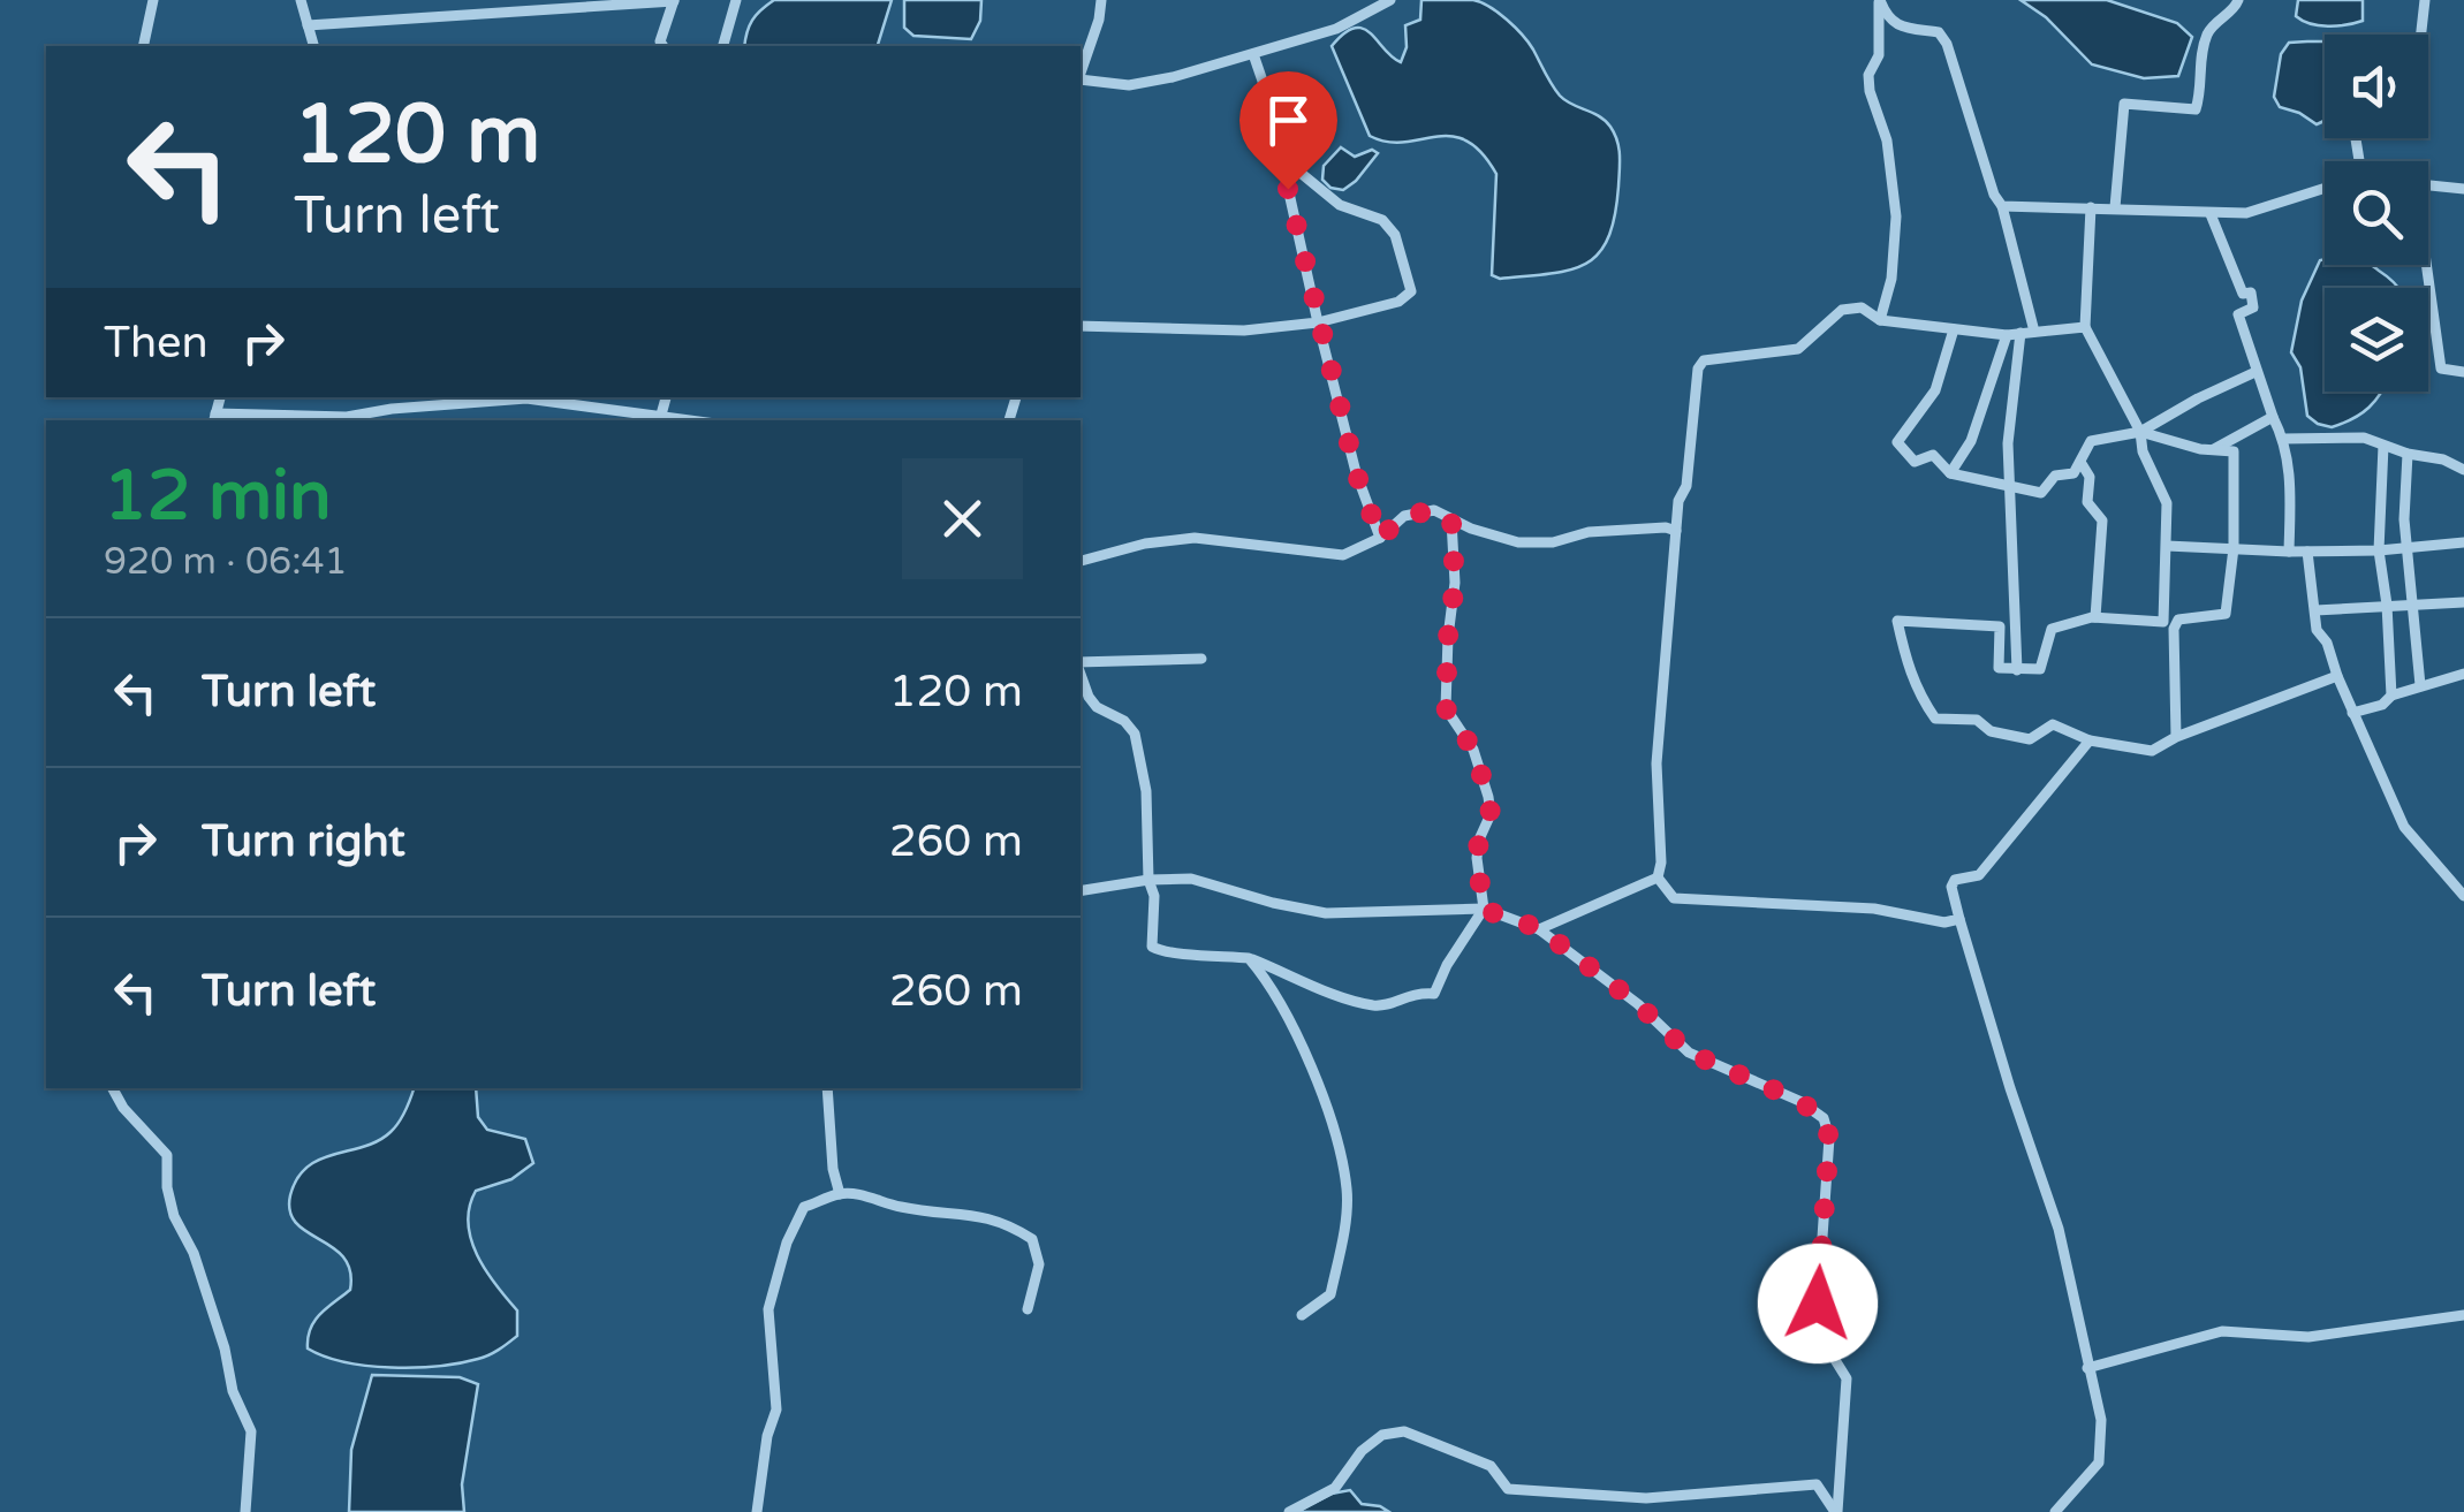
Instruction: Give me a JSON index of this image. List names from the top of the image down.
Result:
{
  "page": {
    "turn": ["120 m", "Turn left"],
    "then": "Then",
    "heading": ["12 min", "920 m · 06:41"],
    "list": [
      {
        "name": "Turn left",
        "value": "120 m"
      },
      {
        "name": "Turn right",
        "value": "260 m"
      },
      {
        "name": "Turn left",
        "value": "260 m"
      }
    ]
  }
}
